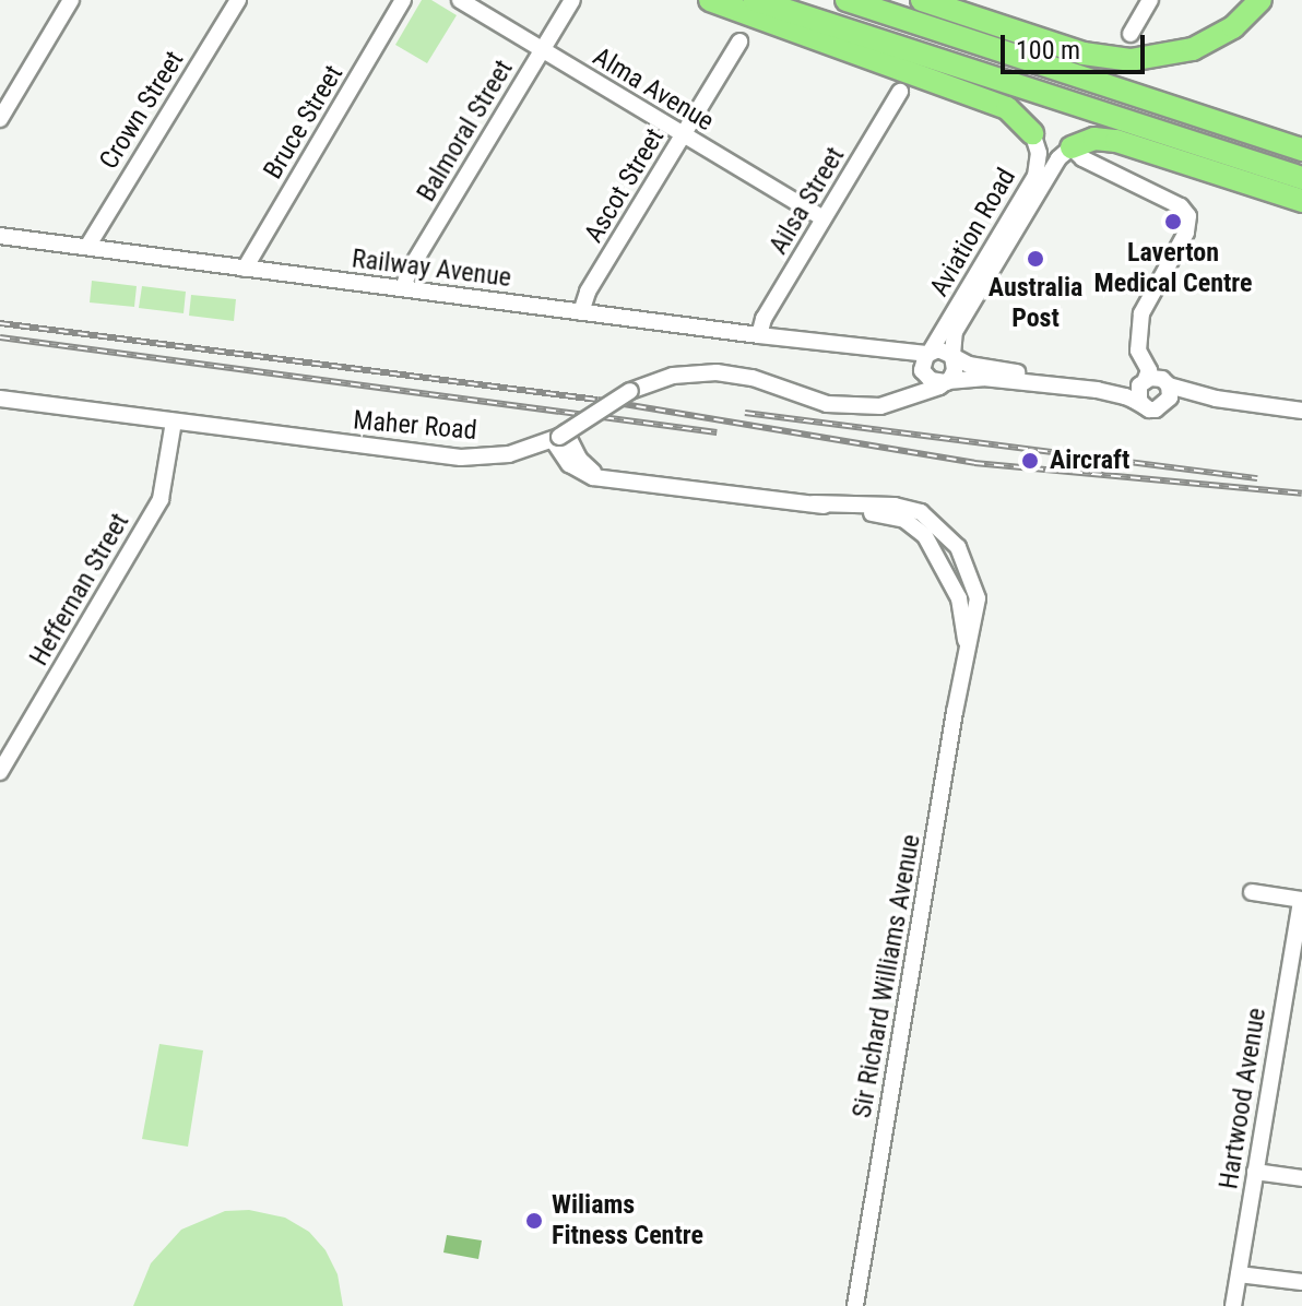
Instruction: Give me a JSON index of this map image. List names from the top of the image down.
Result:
{
  "streets": {
    "street": [
      "Alma Avenue",
      "Crown Street",
      "Bruce Street",
      "Balmoral Street",
      "Ascot Street",
      "Ailsa Street",
      "Aviation Road",
      "Railway Avenue",
      "Maher Road",
      "Heffernan Street",
      "Sir Richard Williams Avenue",
      "Hartwood Avenue"
    ]
  },
  "crossings": [
    ["Alma Avenue", "Balmoral Street"],
    ["Alma Avenue", "Ascot Street"],
    ["Alma Avenue", "Ailsa Street"],
    ["Crown Street", "Railway Avenue"],
    ["Bruce Street", "Railway Avenue"],
    ["Balmoral Street", "Railway Avenue"],
    ["Ascot Street", "Railway Avenue"],
    ["Ailsa Street", "Railway Avenue"],
    ["Aviation Road", "Railway Avenue"],
    ["Aviation Road", "Maher Road"],
    ["Railway Avenue", "Maher Road"],
    ["Maher Road", "Heffernan Street"],
    ["Maher Road", "Sir Richard Williams Avenue"]
  ],
  "places": [
    "Laverton Medical Centre",
    "Australia Post",
    "Aircraft",
    "Wiliams Fitness Centre"
  ],
  "scale_bar": "100 m"
}
